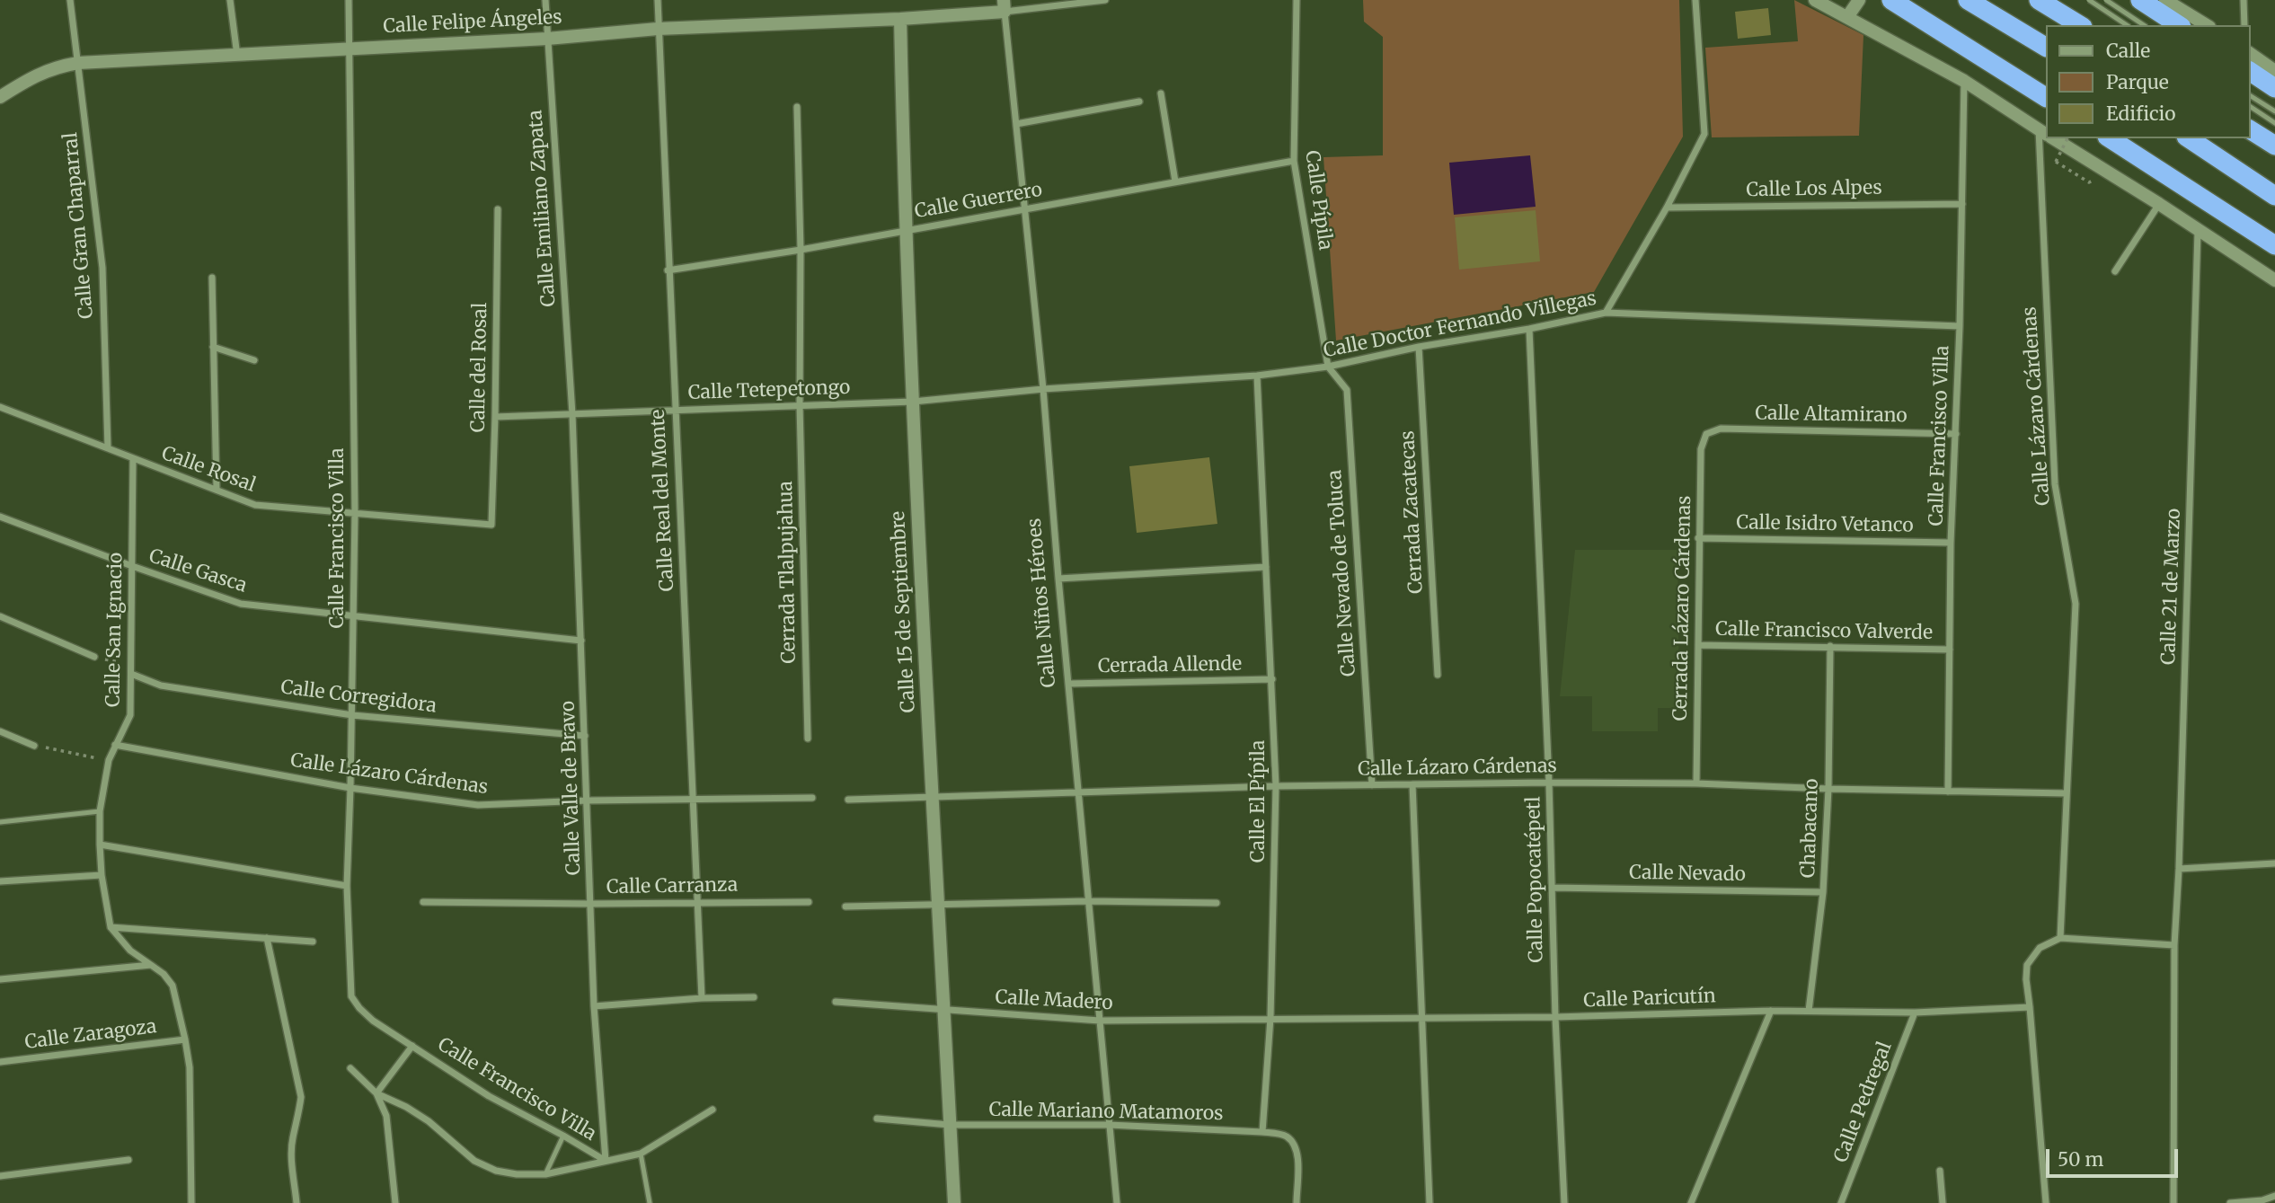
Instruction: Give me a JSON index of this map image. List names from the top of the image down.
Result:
{
  "streets": {
    "street": [
      "Calle Felipe Ángeles",
      "Calle Los Alpes",
      "Calle Pípila",
      "Calle Guerrero",
      "Calle Emiliano Zapata",
      "Calle Gran Chaparral",
      "Calle Doctor Fernando Villegas",
      "Calle del Rosal",
      "Calle Tetepetongo",
      "Calle Lázaro Cárdenas",
      "Calle Altamirano",
      "Calle Francisco Villa",
      "Calle Rosal",
      "Calle Real del Monte",
      "Cerrada Zacatecas",
      "Calle Isidro Vetanco",
      "Calle Gasca",
      "Cerrada Tlalpujahua",
      "Calle Nevado de Toluca",
      "Calle 21 de Marzo",
      "Calle Niños Héroes",
      "Cerrada Lázaro Cárdenas",
      "Calle 15 de Septiembre",
      "Calle San Ignacio",
      "Calle Francisco Valverde",
      "Cerrada Allende",
      "Calle Corregidora",
      "Calle Valle de Bravo",
      "Calle El Pípila",
      "Chabacano",
      "Calle Nevado",
      "Calle Popocatépetl",
      "Calle Carranza",
      "Calle Paricutín",
      "Calle Madero",
      "Calle Zaragoza",
      "Calle Pedregal",
      "Calle Mariano Matamoros"
    ]
  },
  "crossings": [
    ["Calle Felipe Ángeles", "Calle Emiliano Zapata"],
    ["Calle Felipe Ángeles", "Calle Gran Chaparral"],
    ["Calle Felipe Ángeles", "Calle Francisco Villa"],
    ["Calle Felipe Ángeles", "Calle Real del Monte"],
    ["Calle Felipe Ángeles", "Calle Niños Héroes"],
    ["Calle Felipe Ángeles", "Calle 15 de Septiembre"],
    ["Calle Los Alpes", "Calle Francisco Villa"],
    ["Calle Pípila", "Calle Guerrero"],
    ["Calle Pípila", "Calle Doctor Fernando Villegas"],
    ["Calle Pípila", "Calle Nevado de Toluca"],
    ["Calle Guerrero", "Calle Real del Monte"],
    ["Calle Guerrero", "Cerrada Tlalpujahua"],
    ["Calle Guerrero", "Calle Niños Héroes"],
    ["Calle Guerrero", "Calle 15 de Septiembre"],
    ["Calle Emiliano Zapata", "Calle Tetepetongo"],
    ["Calle Emiliano Zapata", "Calle Valle de Bravo"],
    ["Calle Gran Chaparral", "Calle Rosal"],
    ["Calle Doctor Fernando Villegas", "Calle Tetepetongo"],
    ["Calle Doctor Fernando Villegas", "Calle Francisco Villa"],
    ["Calle Doctor Fernando Villegas", "Cerrada Zacatecas"],
    ["Calle Doctor Fernando Villegas", "Calle Nevado de Toluca"],
    ["Calle Doctor Fernando Villegas", "Calle Niños Héroes"],
    ["Calle Doctor Fernando Villegas", "Calle El Pípila"],
    ["Calle Doctor Fernando Villegas", "Calle Popocatépetl"],
    ["Calle del Rosal", "Calle Tetepetongo"],
    ["Calle del Rosal", "Calle Rosal"],
    ["Calle Tetepetongo", "Calle Real del Monte"],
    ["Calle Tetepetongo", "Cerrada Tlalpujahua"],
    ["Calle Tetepetongo", "Calle Niños Héroes"],
    ["Calle Tetepetongo", "Calle 15 de Septiembre"],
    ["Calle Tetepetongo", "Calle Valle de Bravo"],
    ["Calle Lázaro Cárdenas", "Calle Francisco Villa"],
    ["Calle Lázaro Cárdenas", "Calle Real del Monte"],
    ["Calle Lázaro Cárdenas", "Calle Nevado de Toluca"],
    ["Calle Lázaro Cárdenas", "Calle Niños Héroes"],
    ["Calle Lázaro Cárdenas", "Cerrada Lázaro Cárdenas"],
    ["Calle Lázaro Cárdenas", "Calle 15 de Septiembre"],
    ["Calle Lázaro Cárdenas", "Calle San Ignacio"],
    ["Calle Lázaro Cárdenas", "Calle Valle de Bravo"],
    ["Calle Lázaro Cárdenas", "Calle El Pípila"],
    ["Calle Lázaro Cárdenas", "Chabacano"],
    ["Calle Lázaro Cárdenas", "Calle Popocatépetl"],
    ["Calle Altamirano", "Calle Francisco Villa"],
    ["Calle Altamirano", "Cerrada Lázaro Cárdenas"],
    ["Calle Francisco Villa", "Calle Rosal"],
    ["Calle Francisco Villa", "Calle Isidro Vetanco"],
    ["Calle Francisco Villa", "Calle Gasca"],
    ["Calle Francisco Villa", "Calle Francisco Valverde"],
    ["Calle Francisco Villa", "Calle Corregidora"],
    ["Calle Francisco Villa", "Calle Valle de Bravo"],
    ["Calle Rosal", "Calle San Ignacio"],
    ["Calle Real del Monte", "Calle Carranza"],
    ["Calle Isidro Vetanco", "Cerrada Lázaro Cárdenas"],
    ["Calle Gasca", "Calle San Ignacio"],
    ["Calle Gasca", "Calle Valle de Bravo"],
    ["Calle Niños Héroes", "Cerrada Allende"],
    ["Calle Niños Héroes", "Calle Madero"],
    ["Calle Niños Héroes", "Calle Mariano Matamoros"],
    ["Cerrada Lázaro Cárdenas", "Calle Francisco Valverde"],
    ["Calle 15 de Septiembre", "Calle Madero"],
    ["Calle 15 de Septiembre", "Calle Mariano Matamoros"],
    ["Calle San Ignacio", "Calle Corregidora"],
    ["Calle San Ignacio", "Calle Zaragoza"],
    ["Calle Francisco Valverde", "Chabacano"],
    ["Cerrada Allende", "Calle El Pípila"],
    ["Calle Corregidora", "Calle Valle de Bravo"],
    ["Calle Valle de Bravo", "Calle Carranza"],
    ["Calle El Pípila", "Calle Paricutín"],
    ["Calle El Pípila", "Calle Madero"],
    ["Calle El Pípila", "Calle Mariano Matamoros"],
    ["Chabacano", "Calle Nevado"],
    ["Chabacano", "Calle Paricutín"],
    ["Calle Nevado", "Calle Popocatépetl"],
    ["Calle Popocatépetl", "Calle Paricutín"],
    ["Calle Paricutín", "Calle Madero"],
    ["Calle Paricutín", "Calle Pedregal"]
  ],
  "legend": ["Calle", "Parque", "Edificio"],
  "scale_bar": "50 m"
}
